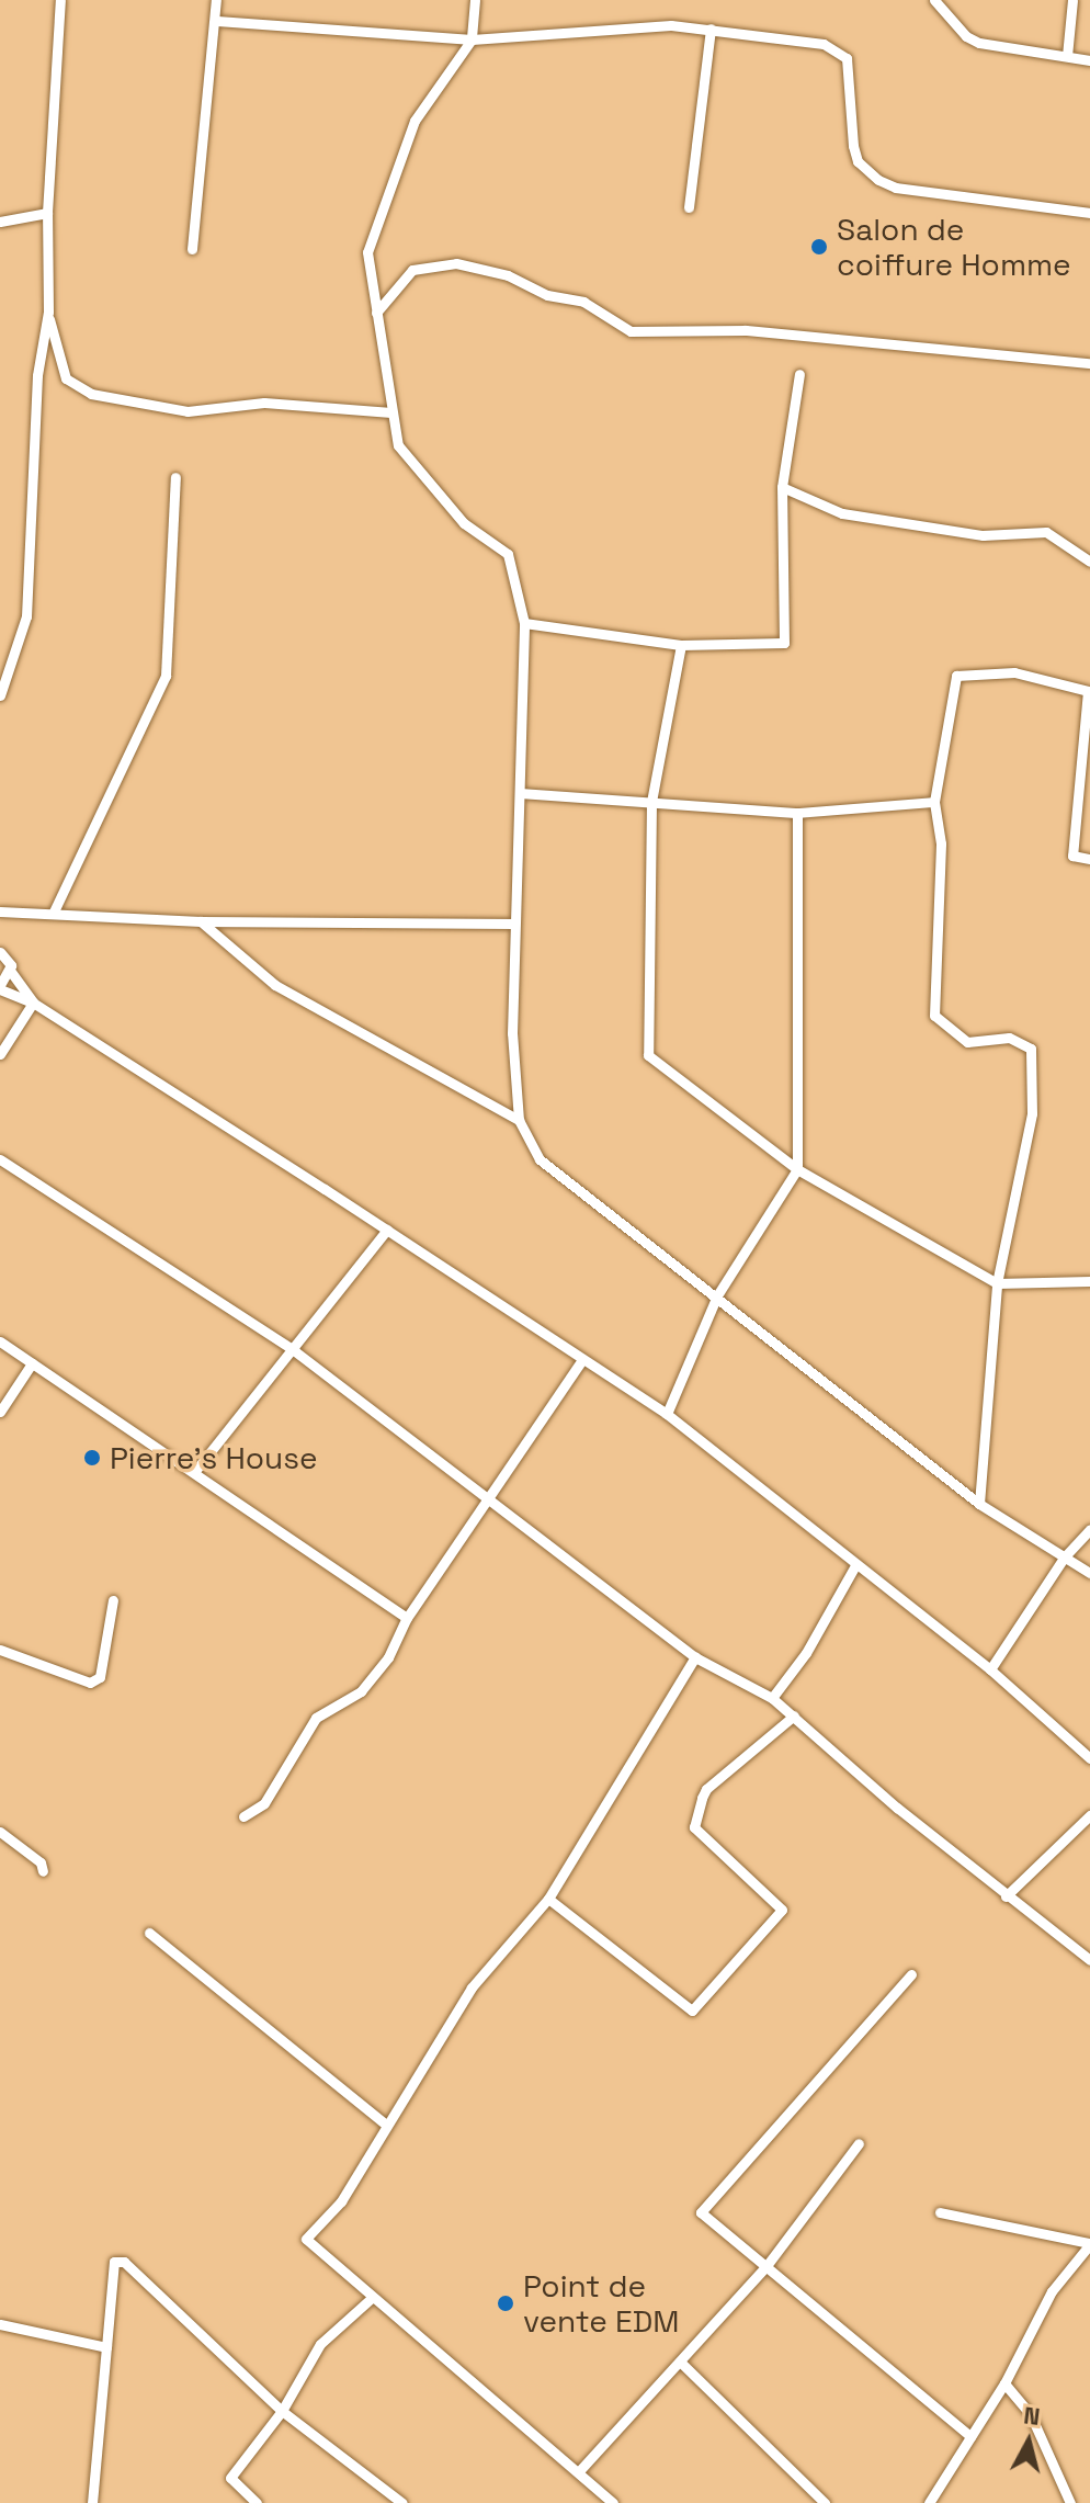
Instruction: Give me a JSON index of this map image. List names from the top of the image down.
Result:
{
  "places": ["Salon de coiffure Homme", "Pierre's House", "Point de vente EDM"],
  "north": "top"
}
